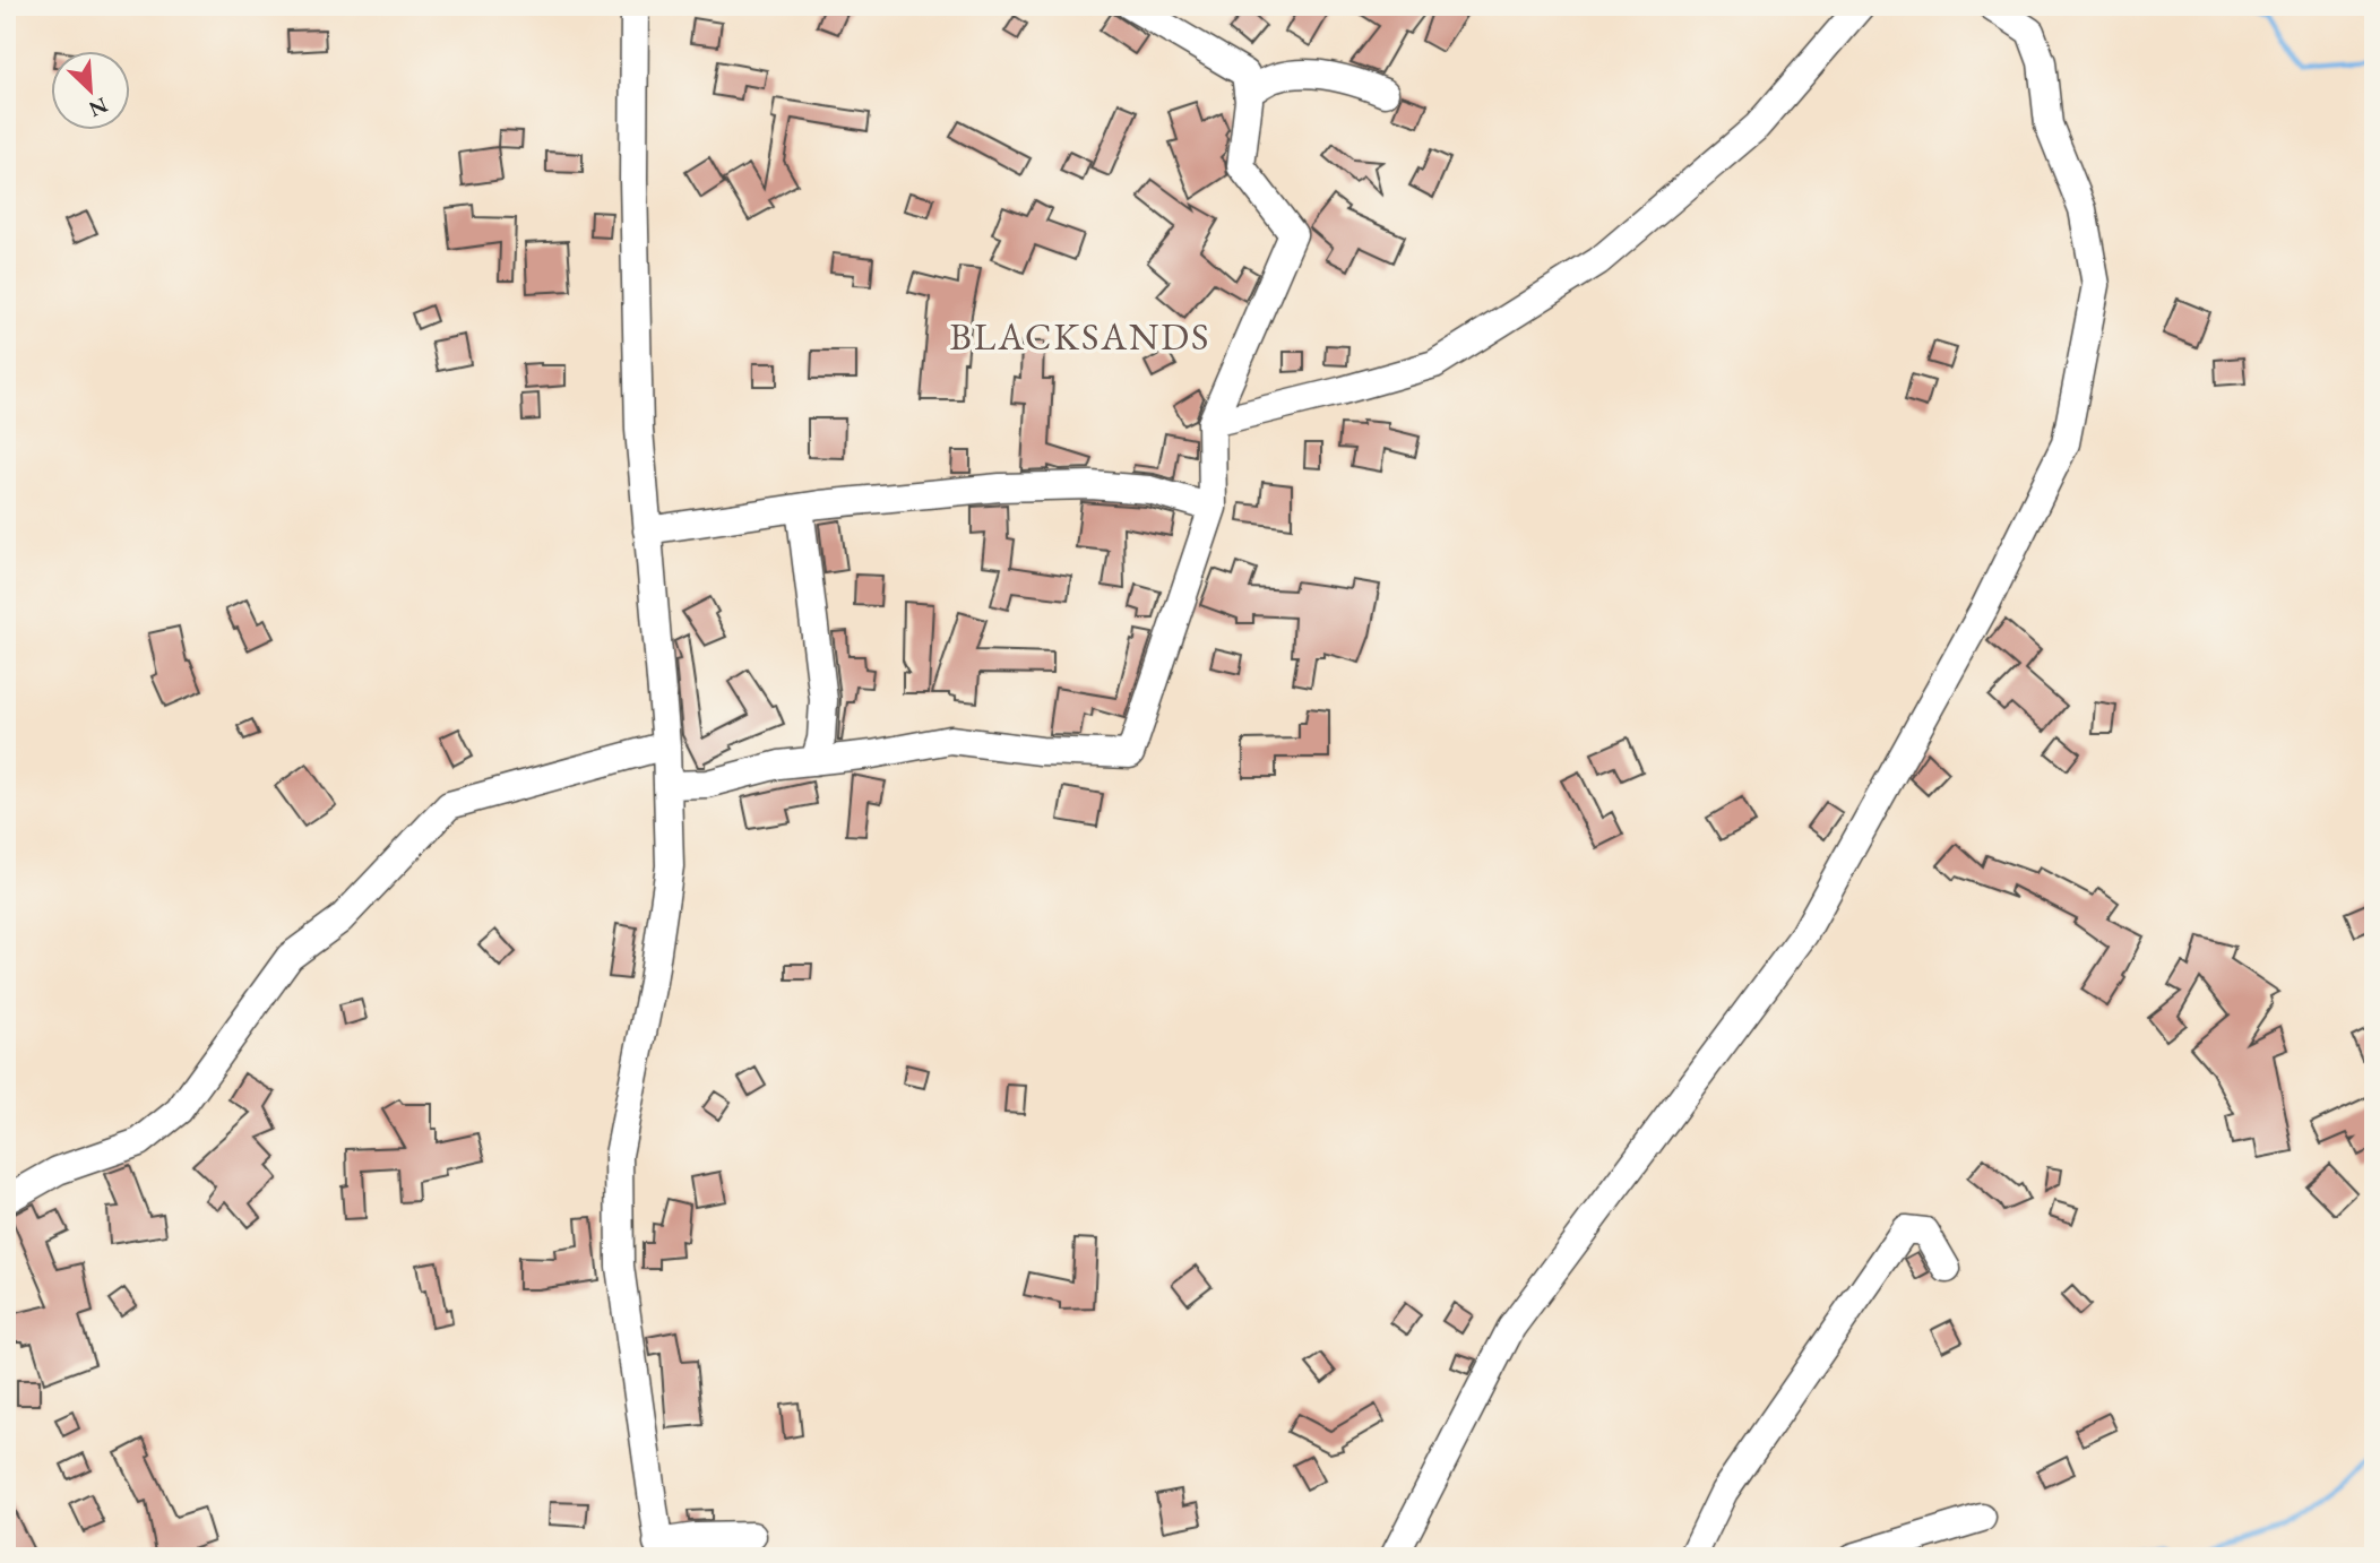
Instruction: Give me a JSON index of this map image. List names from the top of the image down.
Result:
{
  "districts": ["BLACKSANDS"],
  "north": "bottom right"
}
